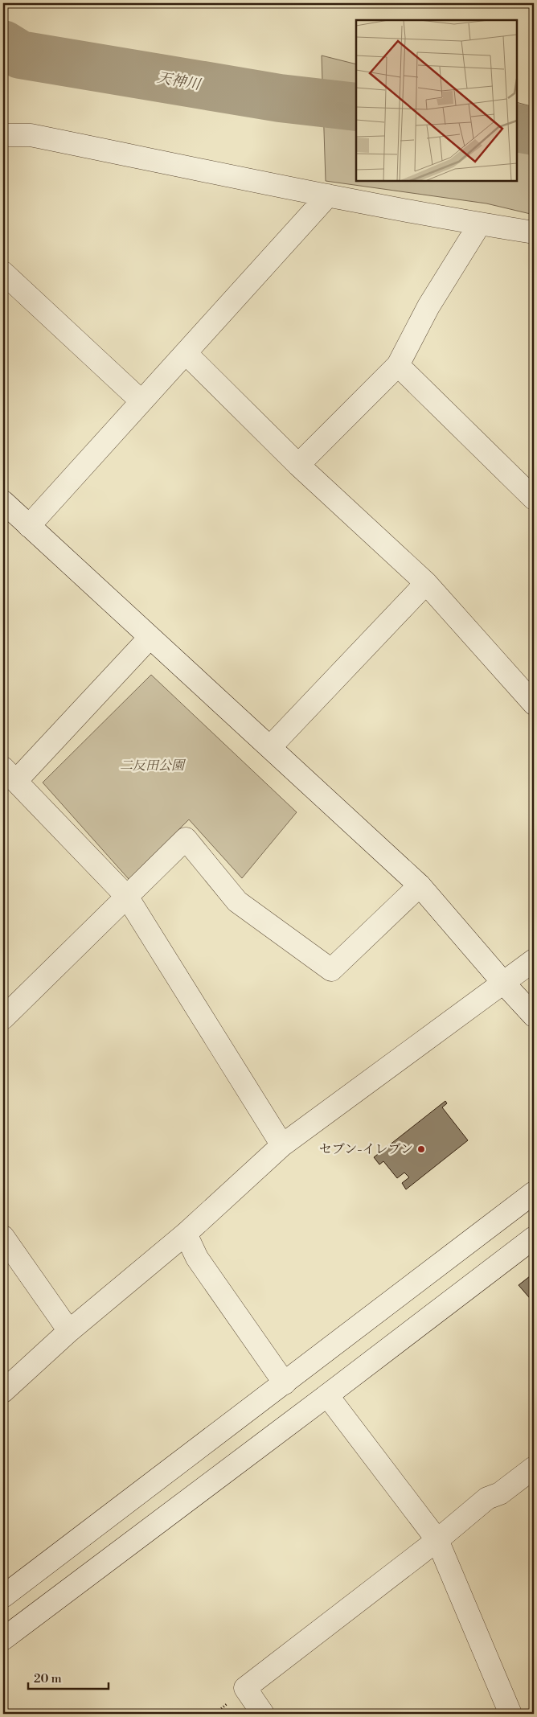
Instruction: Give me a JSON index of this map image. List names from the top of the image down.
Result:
{
  "water": ["天神川"],
  "parks": ["二反田公園"],
  "places": ["セブン-イレブン"],
  "scale_bar": "20 m"
}
